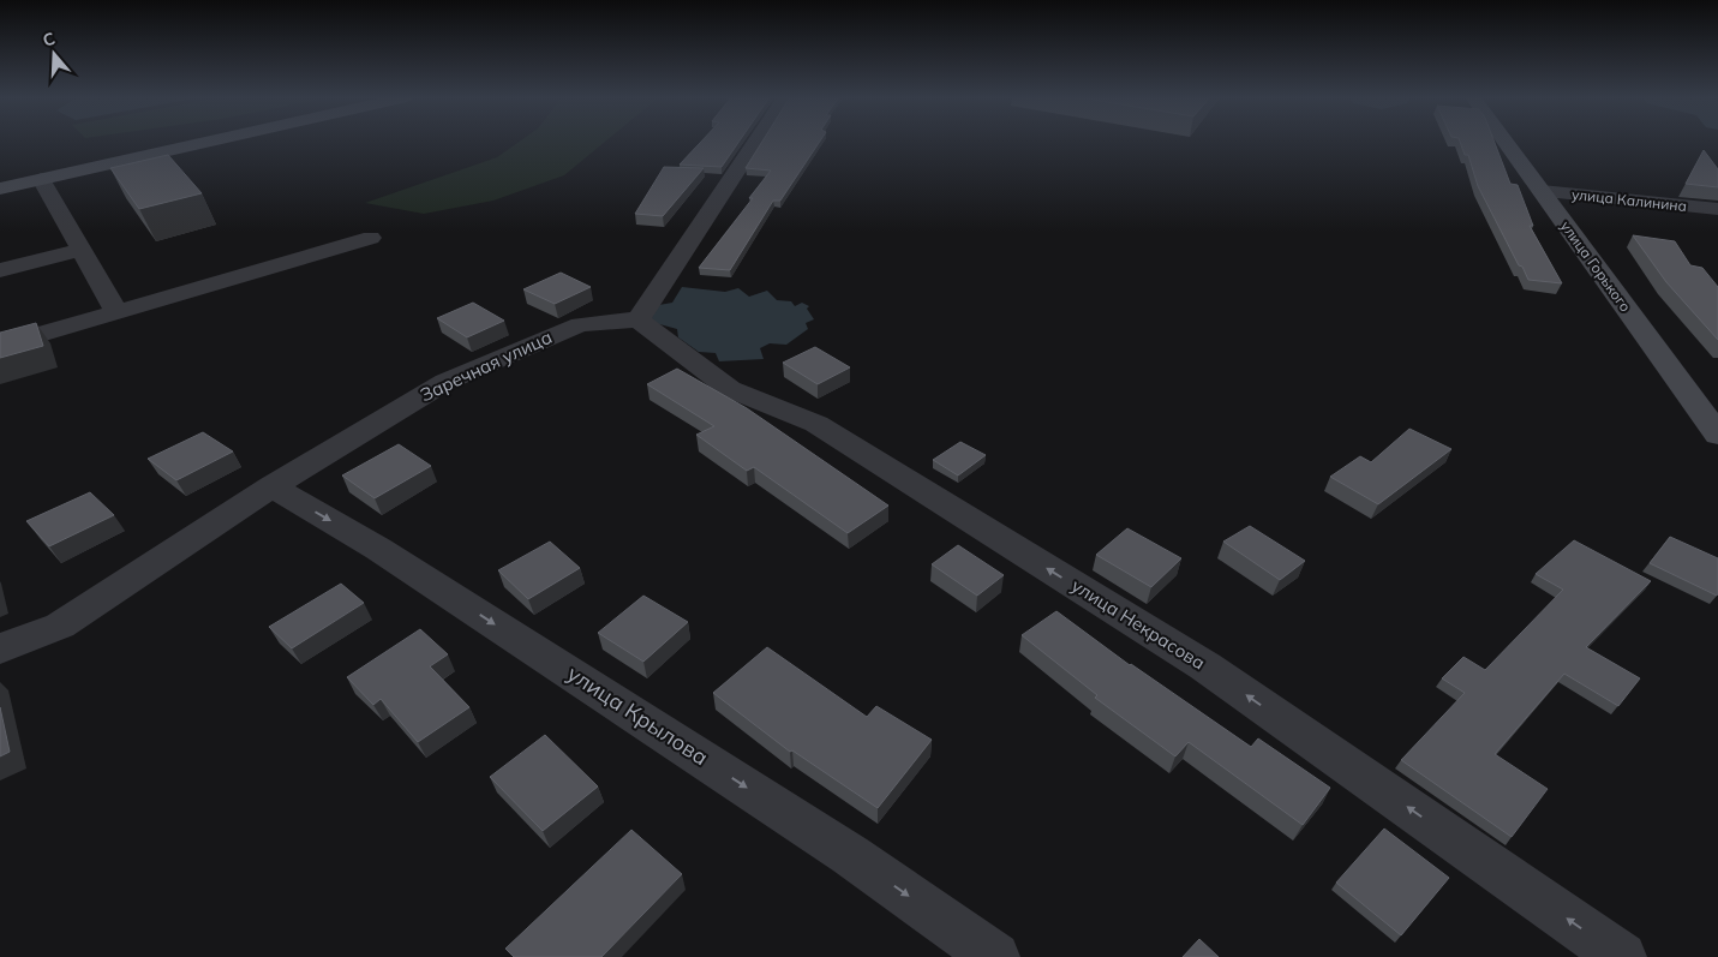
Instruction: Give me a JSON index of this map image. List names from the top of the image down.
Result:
{
  "streets": {
    "street": [
      "улица Калинина",
      "улица Горького",
      "Заречная улица",
      "улица Некрасова",
      "улица Крылова"
    ]
  },
  "crossings": [
    ["улица Калинина", "улица Горького"],
    ["Заречная улица", "улица Некрасова"],
    ["Заречная улица", "улица Крылова"]
  ],
  "one_way": ["улица Некрасова", "улица Крылова"],
  "north": "top"
}
